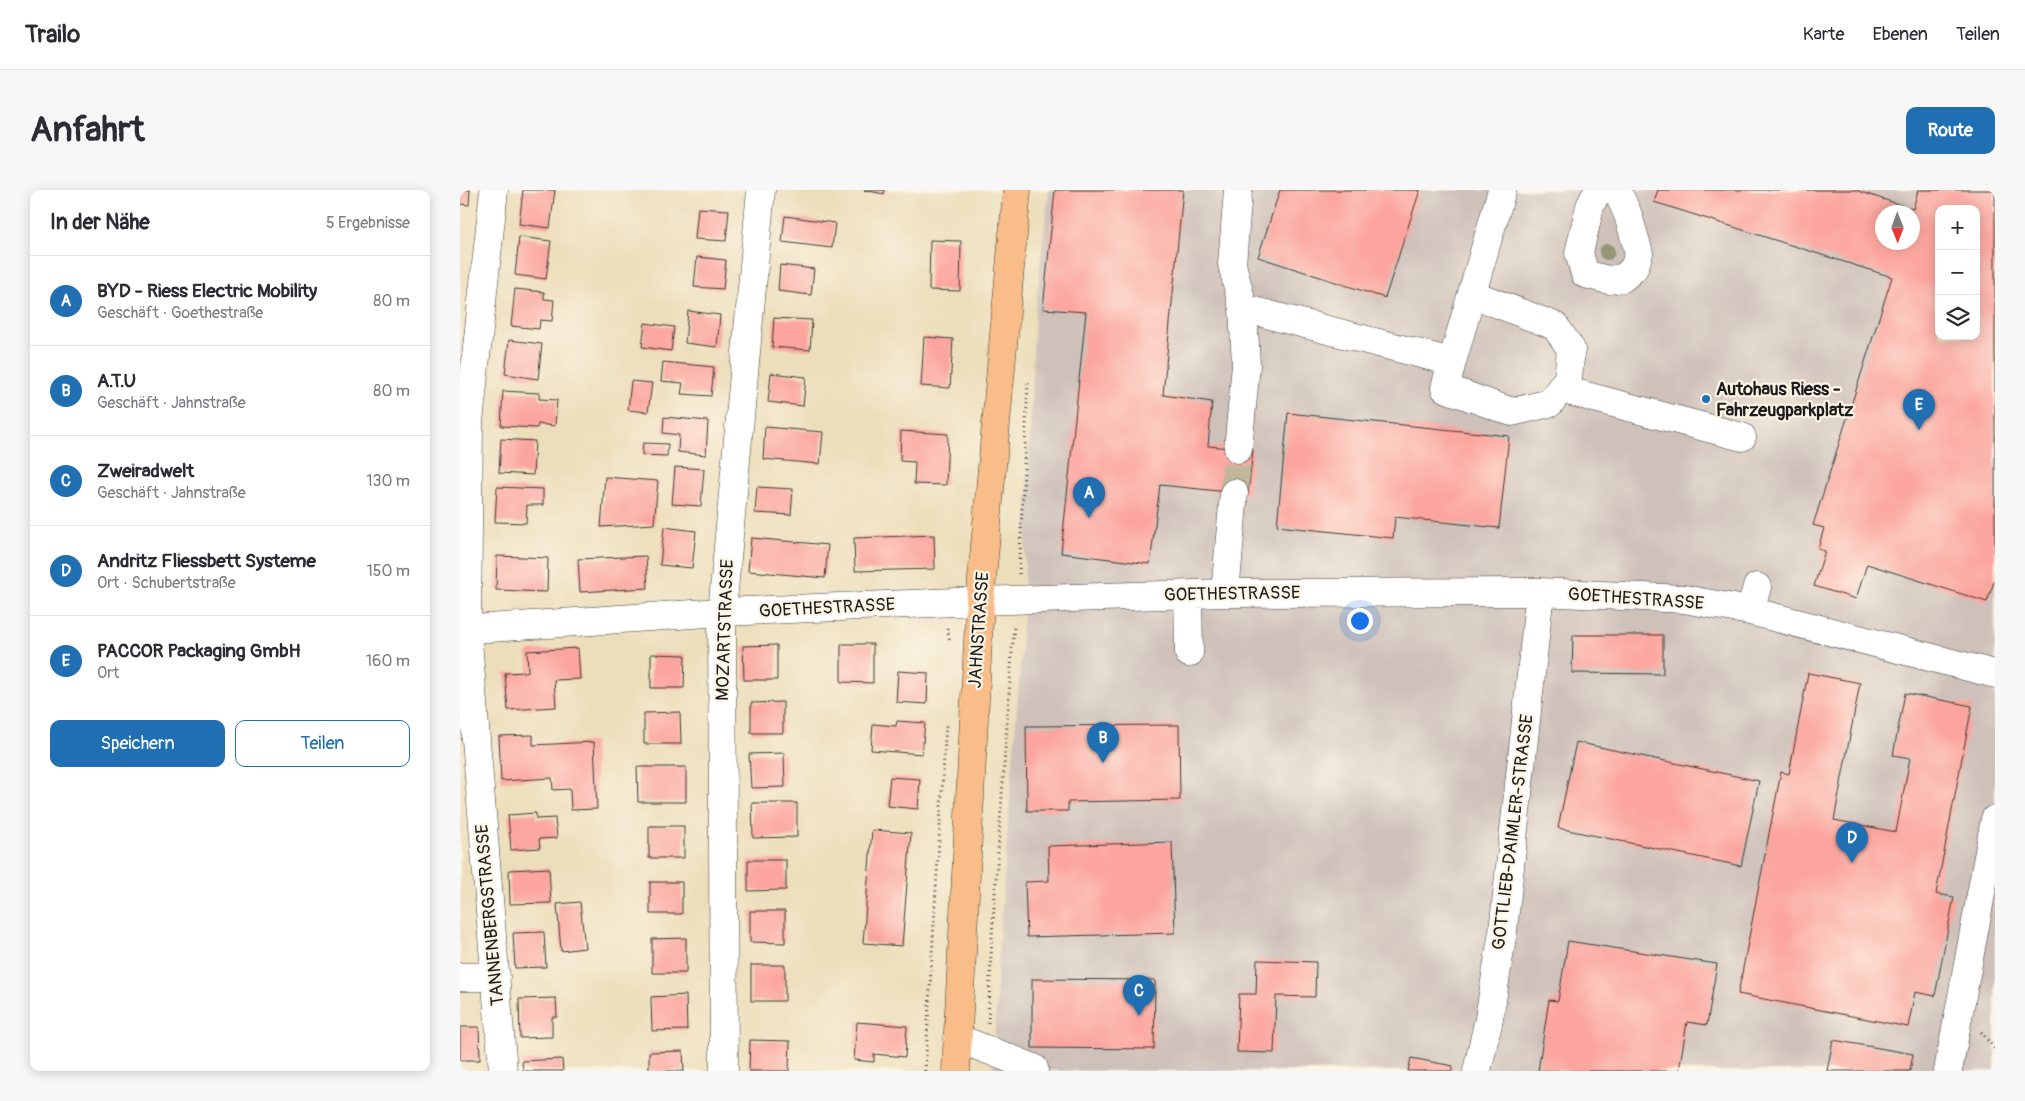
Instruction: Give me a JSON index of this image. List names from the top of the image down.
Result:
{
  "streets": {
    "main road": ["JAHNSTRASSE"],
    "street": [
      "GOETHESTRASSE",
      "MOZARTSTRASSE",
      "GOTTLIEB-DAIMLER-STRASSE",
      "TANNENBERGSTRASSE"
    ]
  },
  "crossings": [
    ["GOETHESTRASSE", "MOZARTSTRASSE"],
    ["GOETHESTRASSE", "JAHNSTRASSE"],
    ["GOETHESTRASSE", "GOTTLIEB-DAIMLER-STRASSE"],
    ["GOETHESTRASSE", "TANNENBERGSTRASSE"]
  ],
  "places": ["Autohaus Riess - Fahrzeugparkplatz"],
  "north": "bottom",
  "page": {
    "header": "Trailo",
    "nav": ["Karte", "Ebenen", "Teilen"],
    "buttons": [
      "Route",
      ["Speichern", "Teilen"]
    ],
    "title": "Anfahrt",
    "heading": ["In der Nähe", "5 Ergebnisse"],
    "map_buttons": ["+", "−"],
    "list": [
      {
        "mark": "A",
        "name": "BYD - Riess Electric Mobility",
        "note": "Geschäft · Goethestraße",
        "value": "80 m"
      },
      {
        "mark": "B",
        "name": "A.T.U",
        "note": "Geschäft · Jahnstraße",
        "value": "80 m"
      },
      {
        "mark": "C",
        "name": "Zweiradwelt",
        "note": "Geschäft · Jahnstraße",
        "value": "130 m"
      },
      {
        "mark": "D",
        "name": "Andritz Fliessbett Systeme",
        "note": "Ort · Schubertstraße",
        "value": "150 m"
      },
      {
        "mark": "E",
        "name": "PACCOR Packaging GmbH",
        "note": "Ort",
        "value": "160 m"
      }
    ],
    "pins": [
      "E",
      "A",
      "B",
      "D",
      "C"
    ]
  }
}
